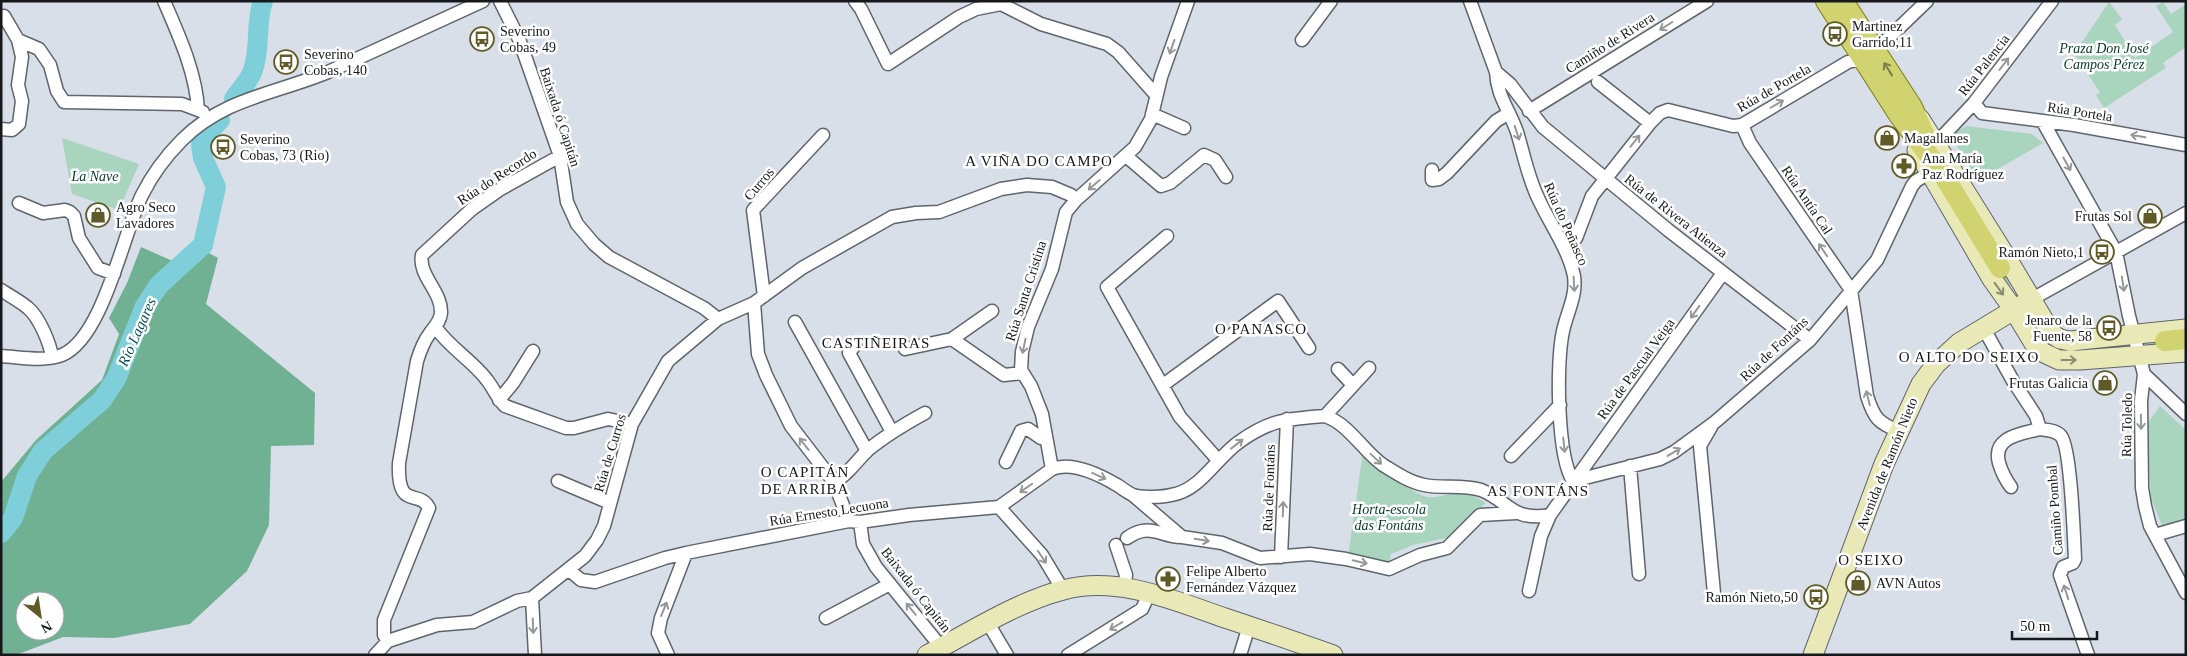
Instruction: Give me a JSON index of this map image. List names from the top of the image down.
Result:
{
  "streets": {
    "main road": ["Avenida de Ramón Nieto"],
    "street": [
      "Camiño de Rivera",
      "Rúa Palencia",
      "Rúa de Portela",
      "Rúa Portela",
      "Baixada ó Capitán",
      "Rúa do Recordo",
      "Curros",
      "Rúa Antía Cal",
      "Rúa de Rivera Atienza",
      "Rúa do Peñasco",
      "Rúa Santa Cristina",
      "Rúa de Fontáns",
      "Rúa de Pascual Veiga",
      "Rúa Toledo",
      "Rúa de Curros",
      "Camiño Pombal",
      "Rúa Ernesto Lecuona"
    ]
  },
  "crossings": [
    ["Camiño de Rivera", "Rúa de Rivera Atienza"],
    ["Rúa Palencia", "Rúa Portela"],
    ["Rúa de Portela", "Rúa Antía Cal"],
    ["Rúa de Portela", "Rúa de Rivera Atienza"],
    ["Rúa Portela", "Rúa Toledo"],
    ["Baixada ó Capitán", "Rúa do Recordo"],
    ["Baixada ó Capitán", "Curros"],
    ["Baixada ó Capitán", "Rúa de Curros"],
    ["Baixada ó Capitán", "Rúa Ernesto Lecuona"],
    ["Rúa do Recordo", "Rúa de Curros"],
    ["Curros", "Rúa de Curros"],
    ["Rúa Antía Cal", "Rúa de Fontáns"],
    ["Rúa de Rivera Atienza", "Rúa de Fontáns"],
    ["Rúa de Rivera Atienza", "Rúa de Pascual Veiga"],
    ["Rúa do Peñasco", "Rúa de Fontáns"],
    ["Rúa do Peñasco", "Rúa de Pascual Veiga"],
    ["Rúa Santa Cristina", "Rúa de Curros"],
    ["Rúa de Fontáns", "Rúa de Pascual Veiga"],
    ["Rúa Toledo", "Avenida de Ramón Nieto"],
    ["Rúa de Curros", "Rúa Ernesto Lecuona"]
  ],
  "one_way": [
    "Camiño de Rivera",
    "Rúa de Portela",
    "Rúa Portela",
    "Rúa Antía Cal",
    "Rúa do Peñasco",
    "Rúa Santa Cristina",
    "Rúa de Pascual Veiga",
    "Rúa Toledo",
    "Camiño Pombal"
  ],
  "districts": [
    "A VIÑA DO CAMPO",
    "O PANASCO",
    "CASTIÑEIRAS",
    "O ALTO DO SEIXO",
    "O CAPITÁN DE ARRIBA",
    "AS FONTÁNS",
    "O SEIXO"
  ],
  "water": ["Río Lagares"],
  "parks": ["Praza Don José Campos Pérez", "La Nave", "Horta-escola das Fontáns"],
  "places": {
    "bus stop": [
      "Martinez Garrido,11",
      "Severino Cobas, 49",
      "Severino Cobas, 140",
      "Severino Cobas, 73 (Rio)",
      "Ramón Nieto,1",
      "Jenaro de la Fuente, 58",
      "Ramón Nieto,50"
    ],
    "shop": [
      "Magallanes",
      "Agro Seco Lavadores",
      "Frutas Sol",
      "Frutas Galicia",
      "AVN Autos"
    ],
    "pharmacy": ["Ana María Paz Rodríguez", "Felipe Alberto Fernández Vázquez"]
  },
  "scale_bar": "50 m",
  "north": "bottom right"
}
